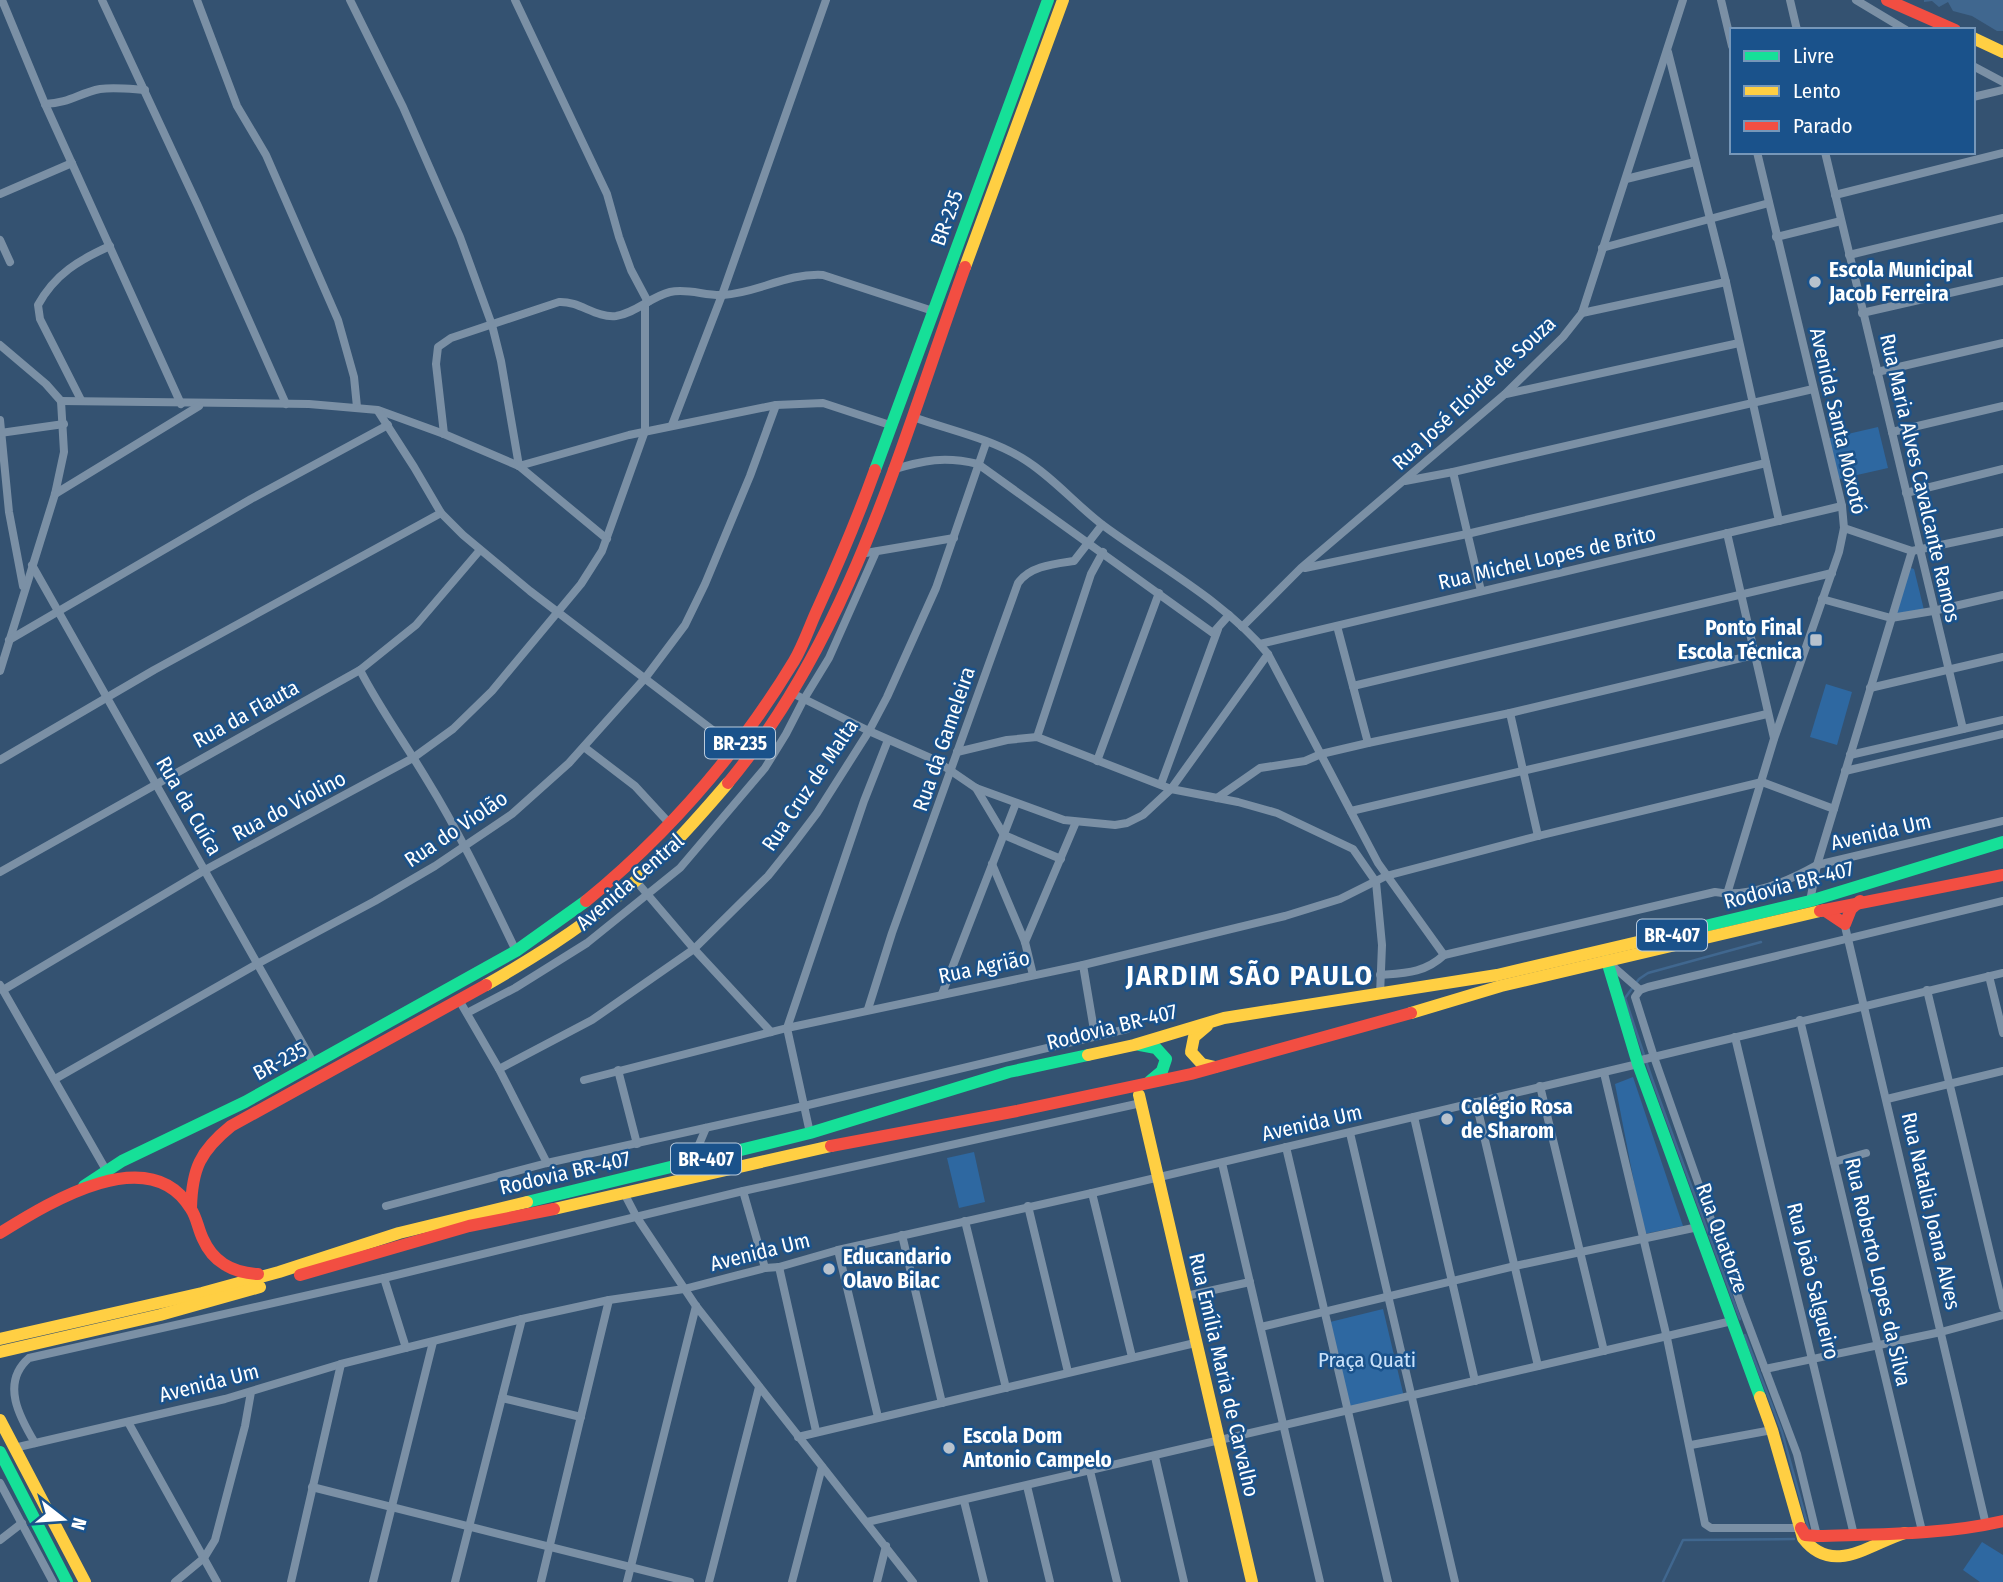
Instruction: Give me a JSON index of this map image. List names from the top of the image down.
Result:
{
  "streets": {
    "main road": [
      "BR-235",
      "Rodovia BR-407",
      "BR-407",
      "Rua Quatorze",
      "Rua Emília Maria de Carvalho"
    ],
    "street": [
      "Rua José Eloide de Souza",
      "Avenida Santa Moxotó",
      "Rua Maria Alves Cavalcante Ramos",
      "Rua Michel Lopes de Brito",
      "Rua da Flauta",
      "Rua da Gameleira",
      "Rua Cruz de Malta",
      "Rua da Cuíca",
      "Rua do Violino",
      "Rua do Violão",
      "Avenida Um",
      "Avenida Central",
      "Rua Agrião",
      "Rua Natalia Joana Alves",
      "Rua Roberto Lopes da Silva",
      "Rua João Salgueiro"
    ]
  },
  "crossings": [
    ["BR-235", "Rua da Cuíca"],
    ["BR-235", "Avenida Central"],
    ["Avenida Santa Moxotó", "Rua Michel Lopes de Brito"],
    ["Avenida Santa Moxotó", "Avenida Um"],
    ["Avenida Santa Moxotó", "Rua Agrião"],
    ["Rua da Flauta", "Rua da Cuíca"],
    ["Rua da Gameleira", "Rua Agrião"],
    ["Rua da Cuíca", "Rua do Violino"],
    ["Rua da Cuíca", "Rua do Violão"],
    ["Avenida Um", "Rua Natalia Joana Alves"],
    ["Avenida Um", "Rua Quatorze"],
    ["Avenida Um", "Rua Roberto Lopes da Silva"],
    ["Avenida Um", "Rua João Salgueiro"],
    ["Avenida Um", "Rua Emília Maria de Carvalho"],
    ["Rodovia BR-407", "BR-407"],
    ["Rodovia BR-407", "Rua Natalia Joana Alves"],
    ["Rodovia BR-407", "Rua Quatorze"]
  ],
  "districts": ["JARDIM SÃO PAULO"],
  "parks": ["Praça Quati"],
  "places": {
    "other": [
      "Escola Municipal Jacob Ferreira",
      "Colégio Rosa de Sharom",
      "Educandario Olavo Bilac",
      "Escola Dom Antonio Campelo"
    ],
    "transit": ["Ponto Final Escola Técnica"]
  },
  "legend": ["Livre", "Lento", "Parado"],
  "north": "right"
}
